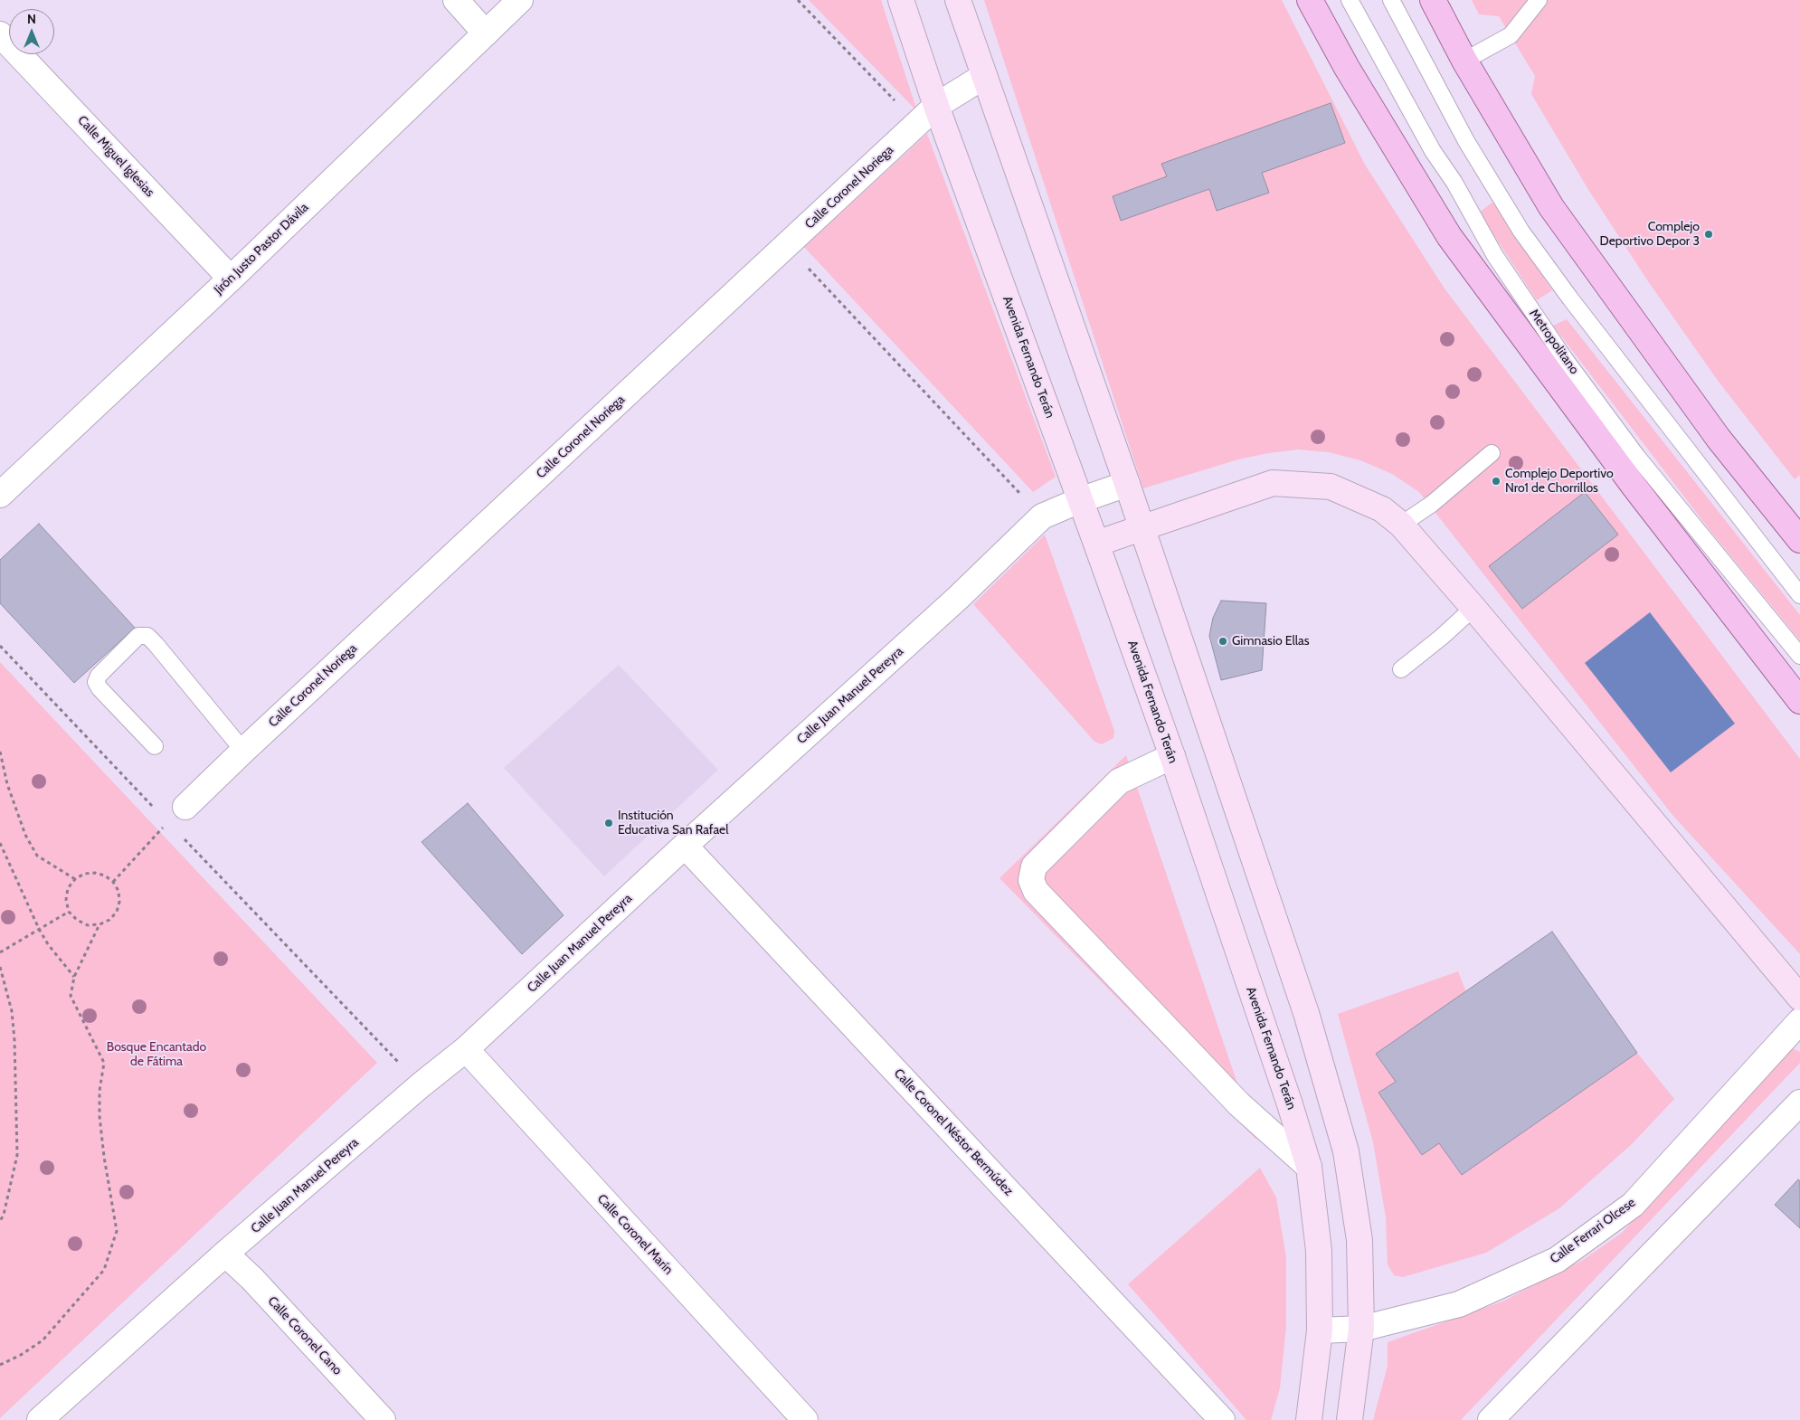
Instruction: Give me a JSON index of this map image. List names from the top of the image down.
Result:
{
  "streets": {
    "main road": ["Avenida Fernando Terán"],
    "street": [
      "Calle Miguel Iglesias",
      "Calle Coronel Noriega",
      "Jirón Justo Pastor Dávila",
      "Calle Juan Manuel Pereyra",
      "Calle Coronel Néstor Bermúdez",
      "Calle Ferrari Olcese",
      "Calle Coronel Marín",
      "Calle Coronel Cano"
    ],
    "lane": ["Metropolitano"]
  },
  "crossings": [
    ["Calle Miguel Iglesias", "Jirón Justo Pastor Dávila"],
    ["Calle Coronel Noriega", "Avenida Fernando Terán"],
    ["Avenida Fernando Terán", "Calle Juan Manuel Pereyra"],
    ["Avenida Fernando Terán", "Calle Ferrari Olcese"],
    ["Calle Juan Manuel Pereyra", "Calle Coronel Néstor Bermúdez"],
    ["Calle Juan Manuel Pereyra", "Calle Coronel Marín"],
    ["Calle Juan Manuel Pereyra", "Calle Coronel Cano"]
  ],
  "parks": ["Bosque Encantado de Fátima"],
  "places": [
    "Complejo Deportivo Depor 3",
    "Complejo Deportivo Nro1 de Chorrillos",
    "Gimnasio Ellas",
    "Institución Educativa San Rafael"
  ],
  "north": "top"
}
